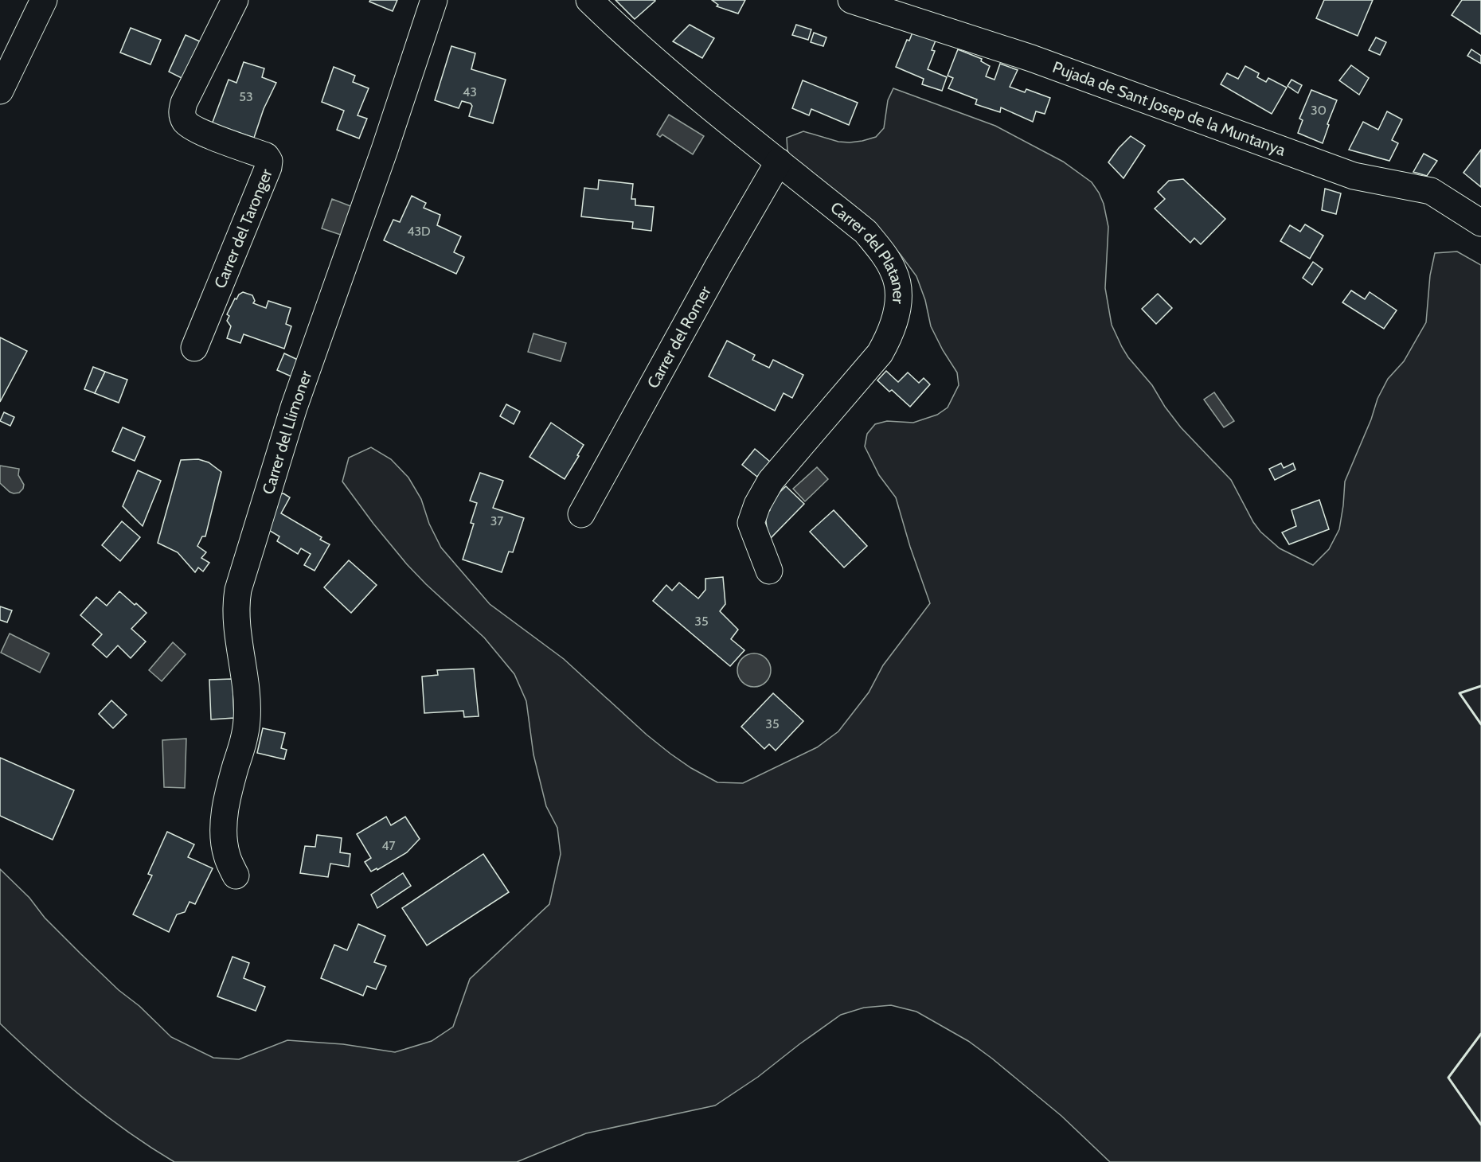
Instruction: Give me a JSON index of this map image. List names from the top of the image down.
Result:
{
  "streets": {
    "street": [
      "Pujada de Sant Josep de la Muntanya",
      "Carrer del Taronger",
      "Carrer del Plataner",
      "Carrer del Romer",
      "Carrer del Llimoner"
    ]
  },
  "crossings": [
    ["Carrer del Plataner", "Carrer del Romer"]
  ],
  "house_numbers": [
    "43",
    "53",
    "30",
    "43D",
    "37",
    "35",
    "35",
    "47"
  ]
}
